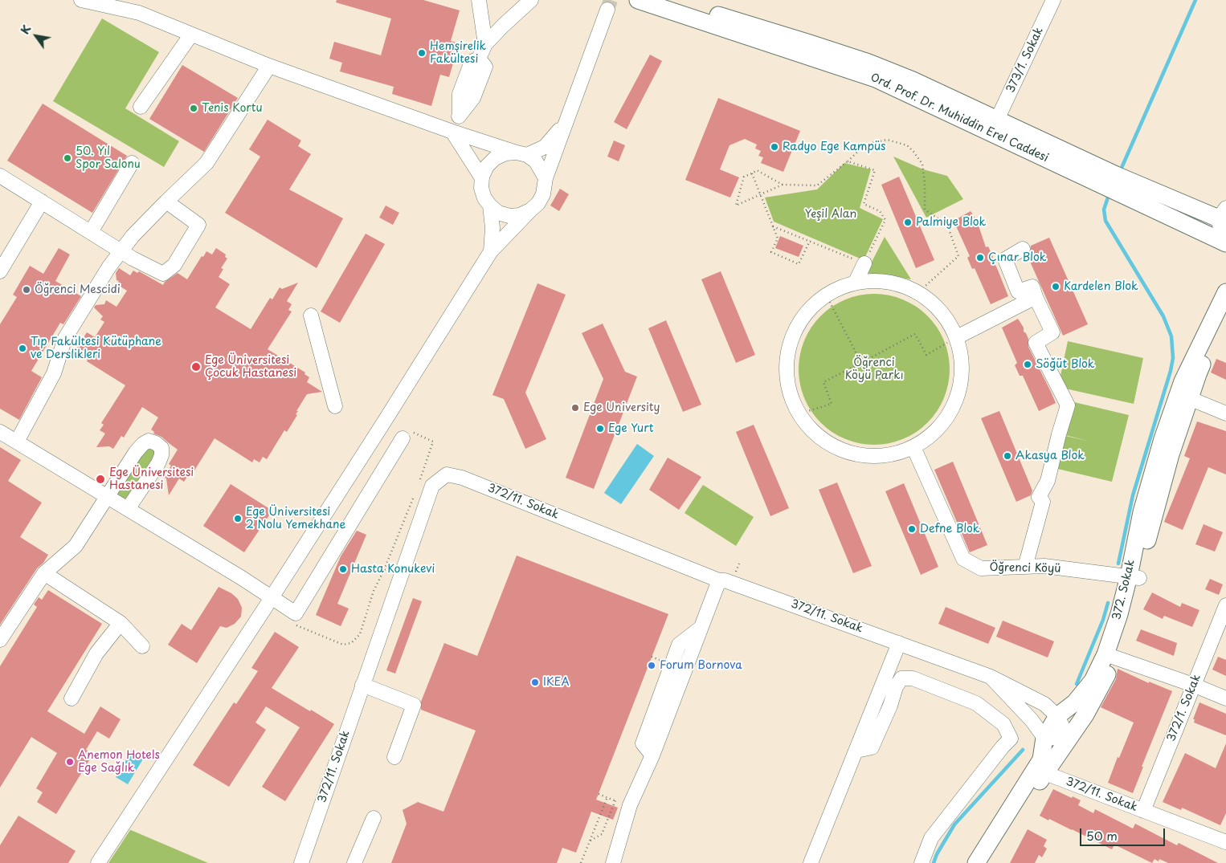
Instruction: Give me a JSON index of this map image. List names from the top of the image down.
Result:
{
  "streets": {
    "main road": ["Ord. Prof. Dr. Muhiddin Erel Caddesi", "372. Sokak"],
    "street": [
      "373/1. Sokak",
      "372/11. Sokak",
      "Öğrenci Köyü",
      "372/1. Sokak"
    ]
  },
  "crossings": [
    ["373/1. Sokak", "Ord. Prof. Dr. Muhiddin Erel Caddesi"],
    ["372/11. Sokak", "372. Sokak"],
    ["372/11. Sokak", "372/1. Sokak"],
    ["Öğrenci Köyü", "372. Sokak"]
  ],
  "parks": ["Yeşil Alan", "Öğrenci Köyü Parkı"],
  "places": [
    "Hemşirelik Fakültesi",
    "Tenis Kortu",
    "Radyo Ege Kampüs",
    "50. Yıl Spor Salonu",
    "Palmiye Blok",
    "Çınar Blok",
    "Kardelen Blok",
    "Öğrenci Mescidi",
    "Tıp Fakültesi Kütüphane ve Derslikleri",
    "Söğüt Blok",
    "Ege Üniversitesi Çocuk Hastanesi",
    "Ege University",
    "Ege Yurt",
    "Akasya Blok",
    "Ege Üniversitesi Hastanesi",
    "Ege Üniversitesi 2 Nolu Yemekhane",
    "Defne Blok",
    "Hasta Konukevi",
    "Forum Bornova",
    "IKEA",
    "Anemon Hotels Ege Sağlık"
  ],
  "scale_bar": "50 m",
  "north": "top left"
}
